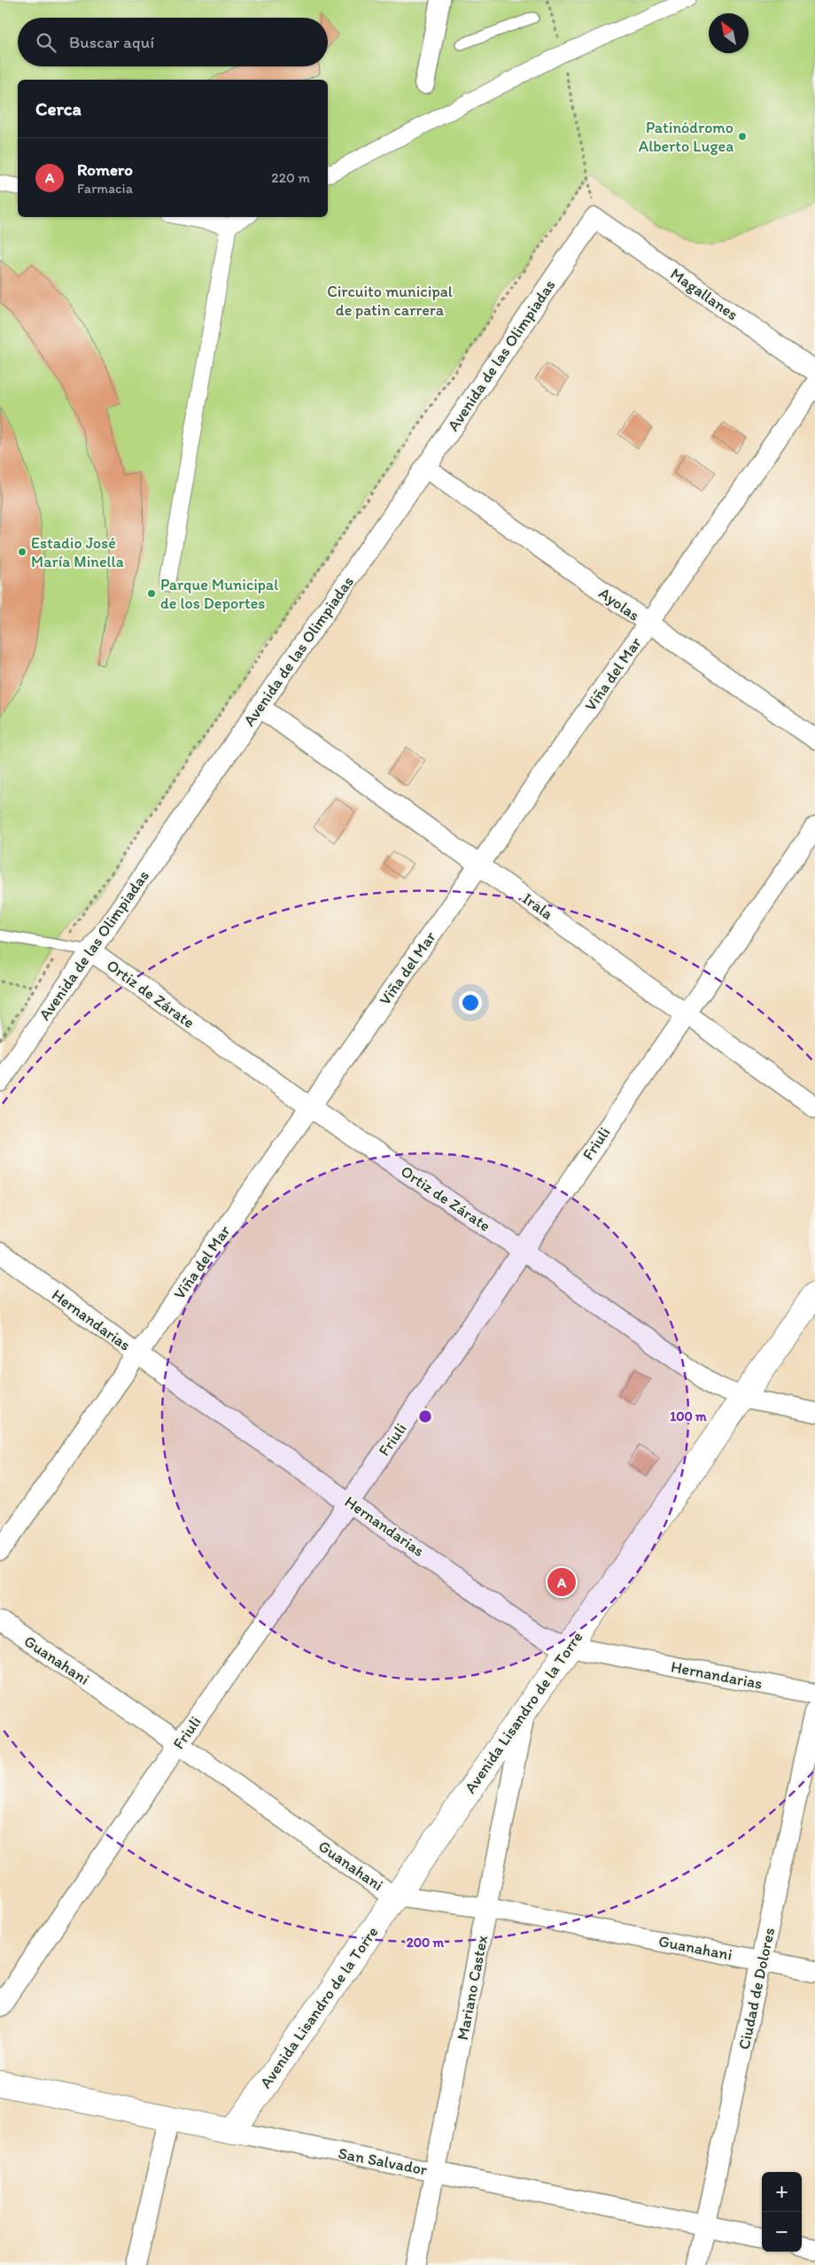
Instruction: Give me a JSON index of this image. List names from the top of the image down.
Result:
{
  "streets": {
    "street": [
      "Magallanes",
      "Avenida de las Olimpiadas",
      "Ayolas",
      "Viña del Mar",
      "Irala",
      "Ortiz de Zárate",
      "Friuli",
      "Hernandarias",
      "Guanahani",
      "Avenida Lisandro de la Torre",
      "Mariano Castex",
      "Ciudad de Dolores",
      "San Salvador"
    ]
  },
  "crossings": [
    ["Magallanes", "Avenida de las Olimpiadas"],
    ["Avenida de las Olimpiadas", "Ayolas"],
    ["Avenida de las Olimpiadas", "Irala"],
    ["Avenida de las Olimpiadas", "Ortiz de Zárate"],
    ["Ayolas", "Viña del Mar"],
    ["Viña del Mar", "Irala"],
    ["Viña del Mar", "Ortiz de Zárate"],
    ["Viña del Mar", "Hernandarias"],
    ["Irala", "Friuli"],
    ["Ortiz de Zárate", "Friuli"],
    ["Ortiz de Zárate", "Avenida Lisandro de la Torre"],
    ["Friuli", "Hernandarias"],
    ["Friuli", "Guanahani"],
    ["Hernandarias", "Avenida Lisandro de la Torre"],
    ["Guanahani", "Avenida Lisandro de la Torre"],
    ["Guanahani", "Mariano Castex"],
    ["Guanahani", "Ciudad de Dolores"],
    ["Avenida Lisandro de la Torre", "Mariano Castex"],
    ["Avenida Lisandro de la Torre", "San Salvador"],
    ["Mariano Castex", "San Salvador"],
    ["Ciudad de Dolores", "San Salvador"]
  ],
  "parks": ["Circuito municipal de patin carrera"],
  "places": ["Patinódromo Alberto Lugea", "Estadio José María Minella", "Parque Municipal de los Deportes"],
  "north": "top left",
  "page": {
    "search": "Buscar aquí",
    "heading": "Cerca",
    "list": [
      {
        "mark": "A",
        "name": "Romero",
        "note": "Farmacia",
        "value": "220 m"
      }
    ],
    "pins": "A",
    "map_buttons": ["+", "−"]
  },
  "rings": ["100 m", "200 m"]
}
